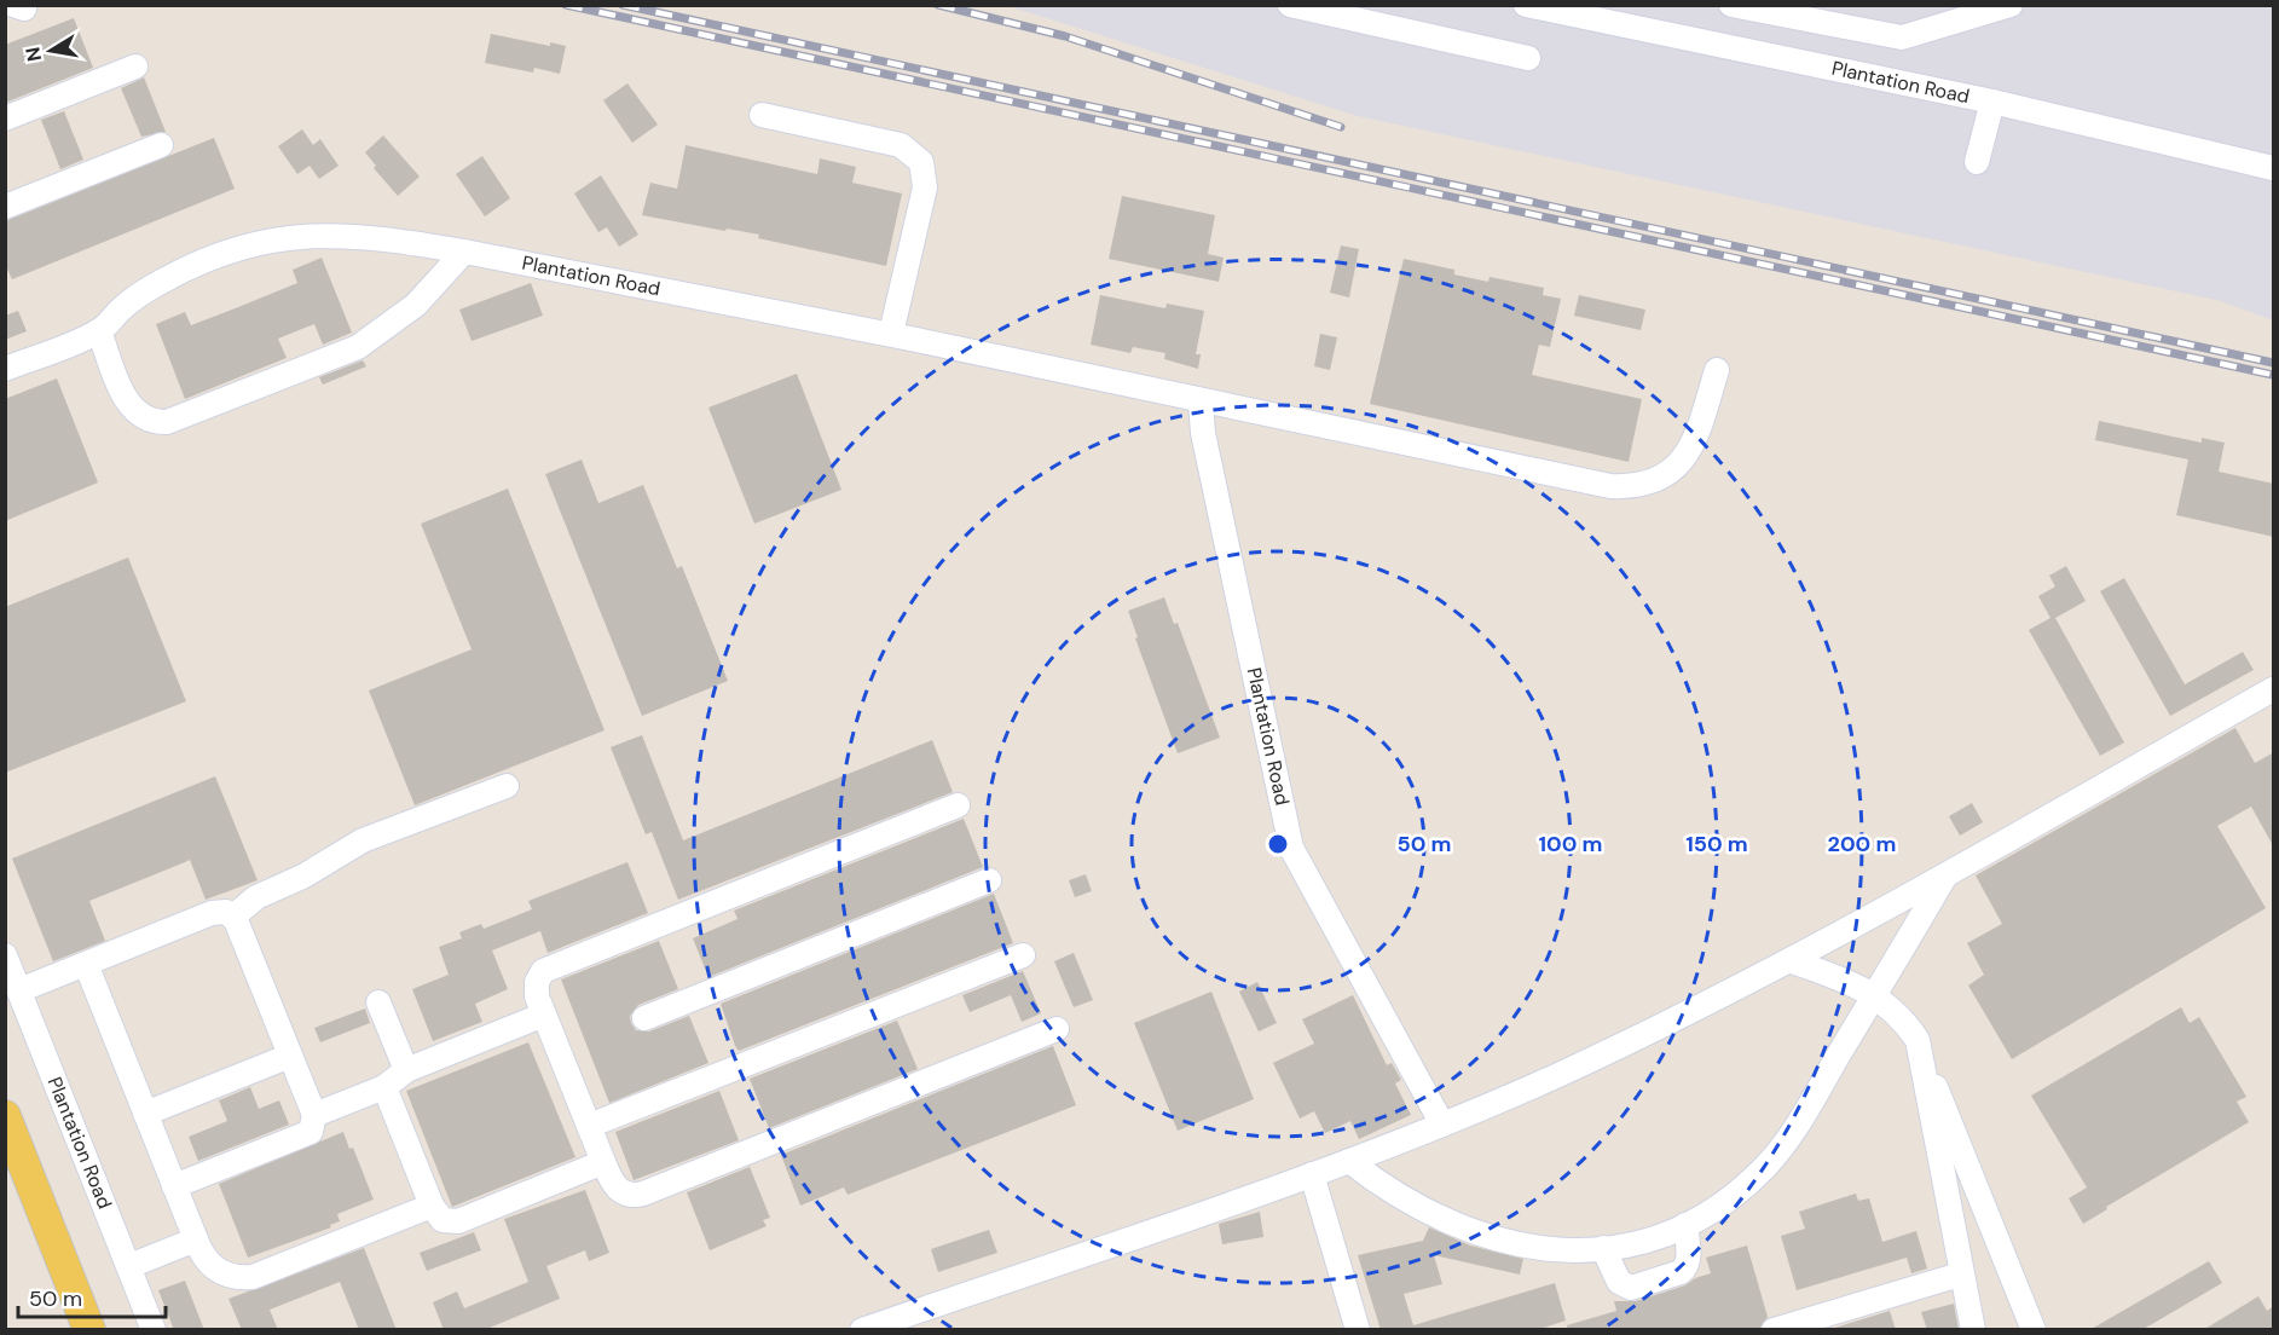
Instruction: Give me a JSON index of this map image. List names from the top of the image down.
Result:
{
  "streets": {
    "street": ["Plantation Road"]
  },
  "scale_bar": "50 m",
  "north": "left",
  "rings": [
    "50 m",
    "100 m",
    "150 m",
    "200 m"
  ]
}
